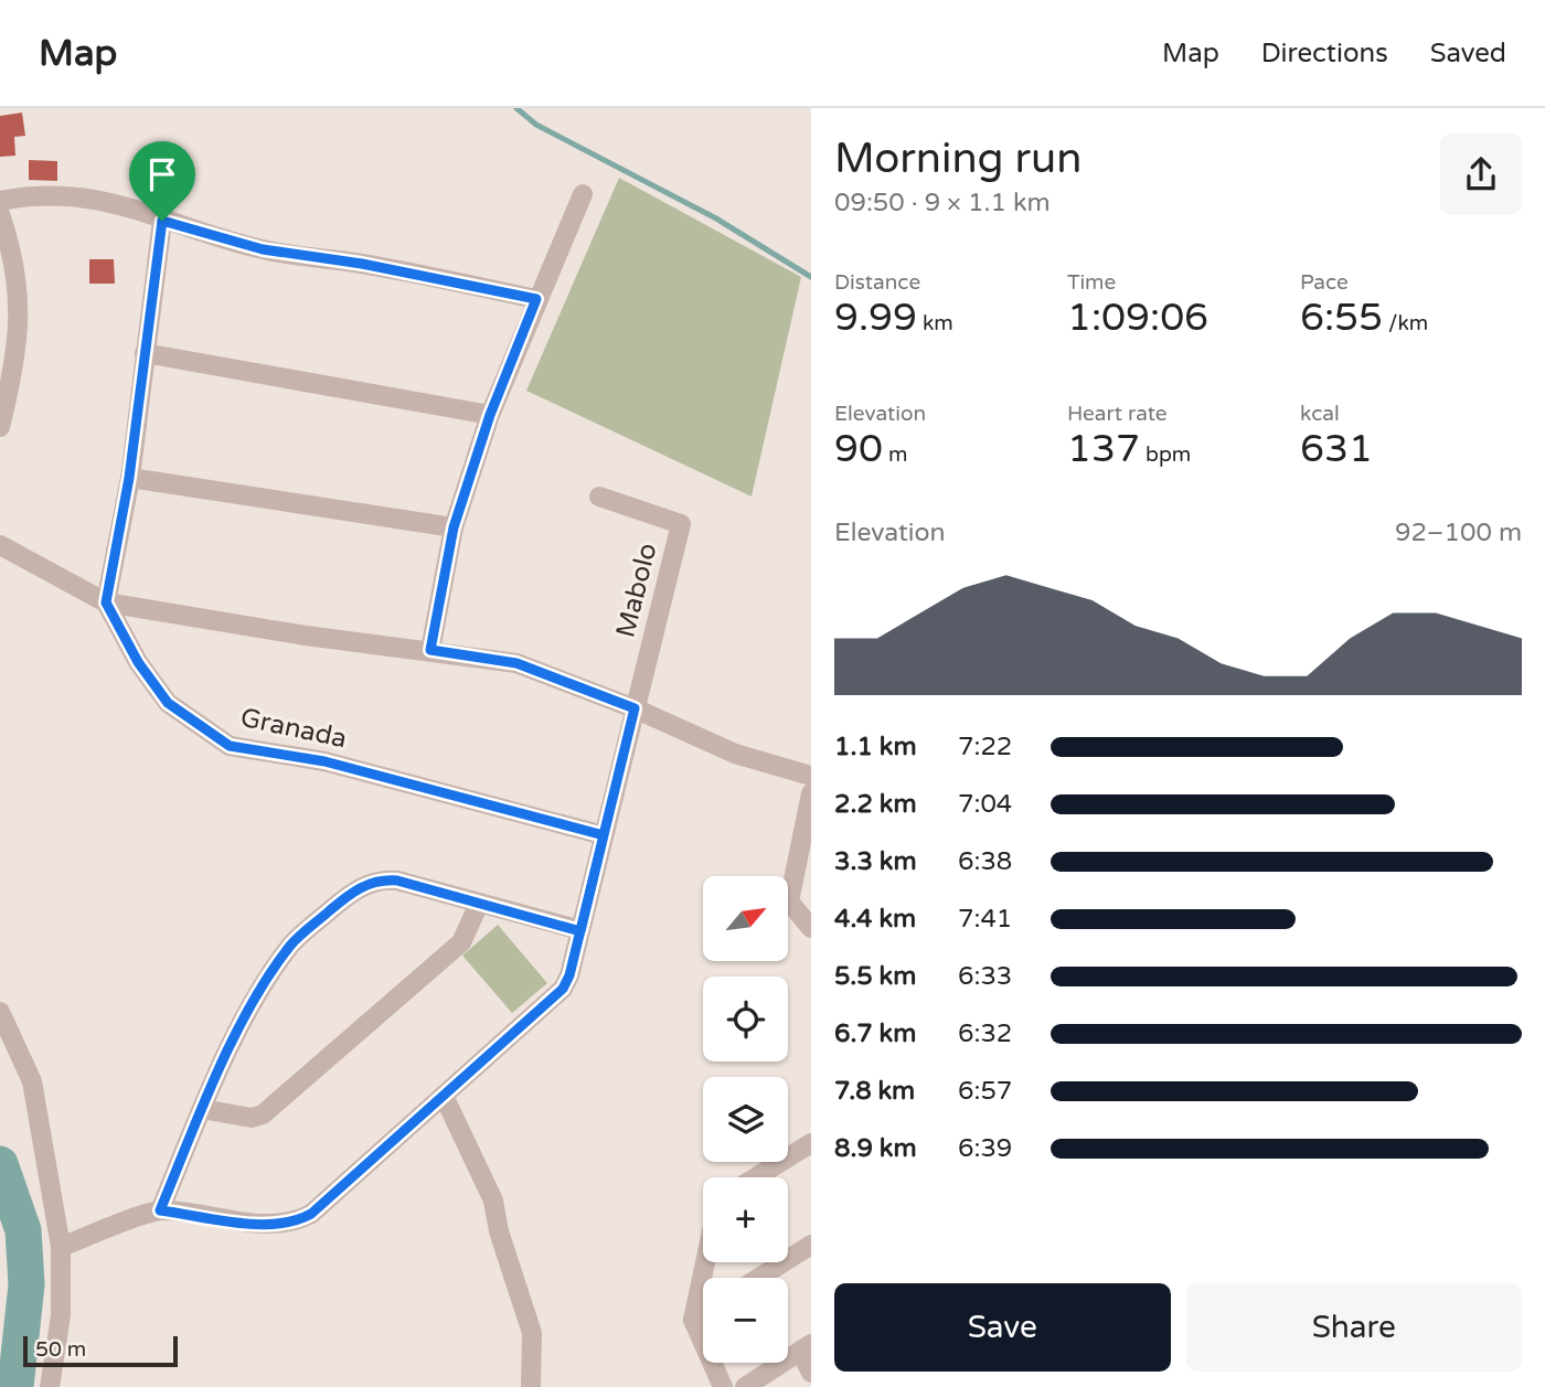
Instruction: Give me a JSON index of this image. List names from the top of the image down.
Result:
{
  "streets": {
    "street": ["Mabolo", "Granada"]
  },
  "scale_bar": "50 m",
  "north": "top right",
  "page": {
    "header": "Map",
    "nav": ["Map", "Directions", "Saved"],
    "heading": ["Morning run", "09:50 · 9 × 1.1 km"],
    "stats": [
      ["Distance", "9.99 km"],
      ["Time", "1:09:06"],
      ["Pace", "6:55 /km"],
      ["Elevation", "90 m"],
      ["Heart rate", "137 bpm"],
      ["kcal", "631"]
    ],
    "chart": ["Elevation", "92–100 m"],
    "list": [
      {
        "name": "1.1 km",
        "note": "7:22"
      },
      {
        "name": "2.2 km",
        "note": "7:04"
      },
      {
        "name": "3.3 km",
        "note": "6:38"
      },
      {
        "name": "4.4 km",
        "note": "7:41"
      },
      {
        "name": "5.5 km",
        "note": "6:33"
      },
      {
        "name": "6.7 km",
        "note": "6:32"
      },
      {
        "name": "7.8 km",
        "note": "6:57"
      },
      {
        "name": "8.9 km",
        "note": "6:39"
      }
    ],
    "map_buttons": ["+", "−"],
    "buttons": ["Save", "Share"],
    "scale": "50 m"
  }
}
